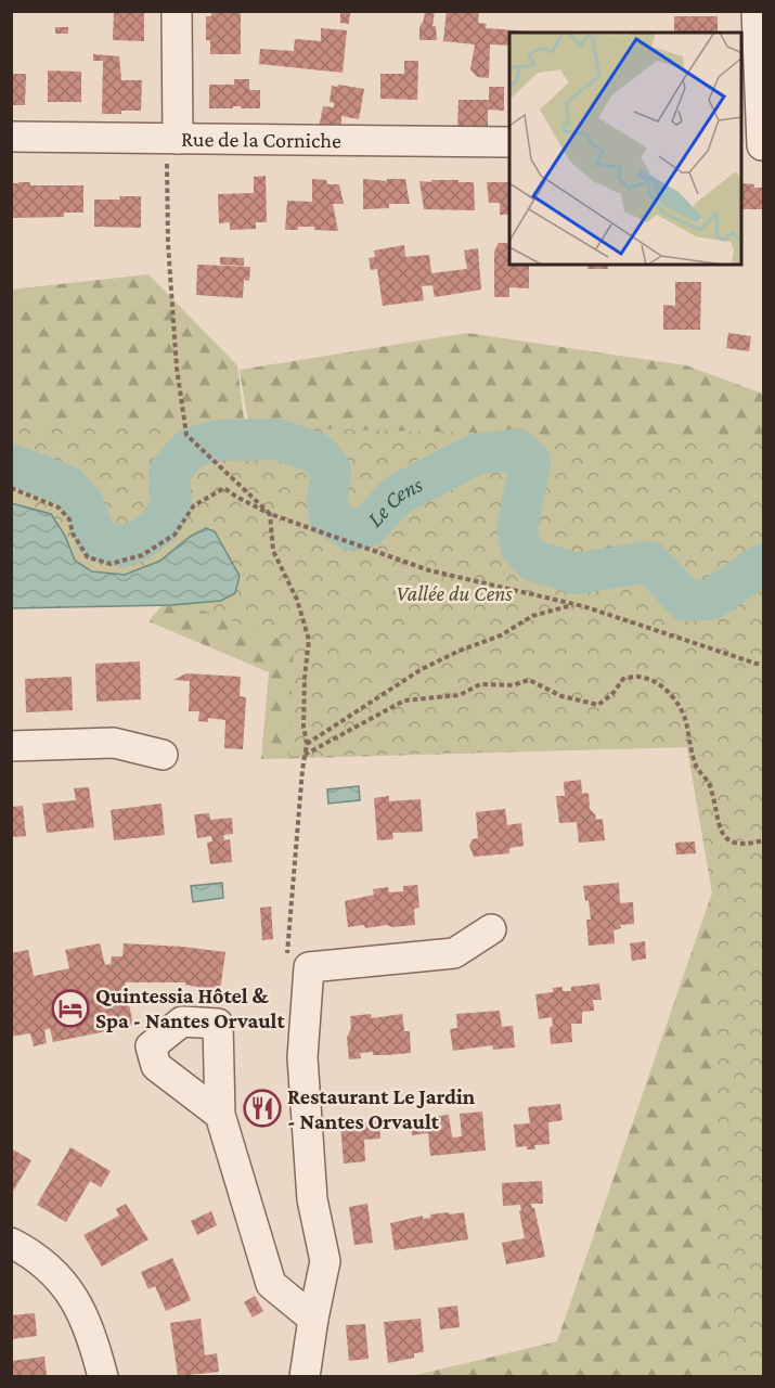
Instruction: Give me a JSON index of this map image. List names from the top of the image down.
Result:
{
  "streets": {
    "street": ["Rue de la Corniche"]
  },
  "water": ["Le Cens"],
  "parks": ["Vallée du Cens"],
  "places": {
    "hotel": ["Quintessia Hôtel & Spa - Nantes Orvault"],
    "restaurant": ["Restaurant Le Jardin - Nantes Orvault"]
  }
}
